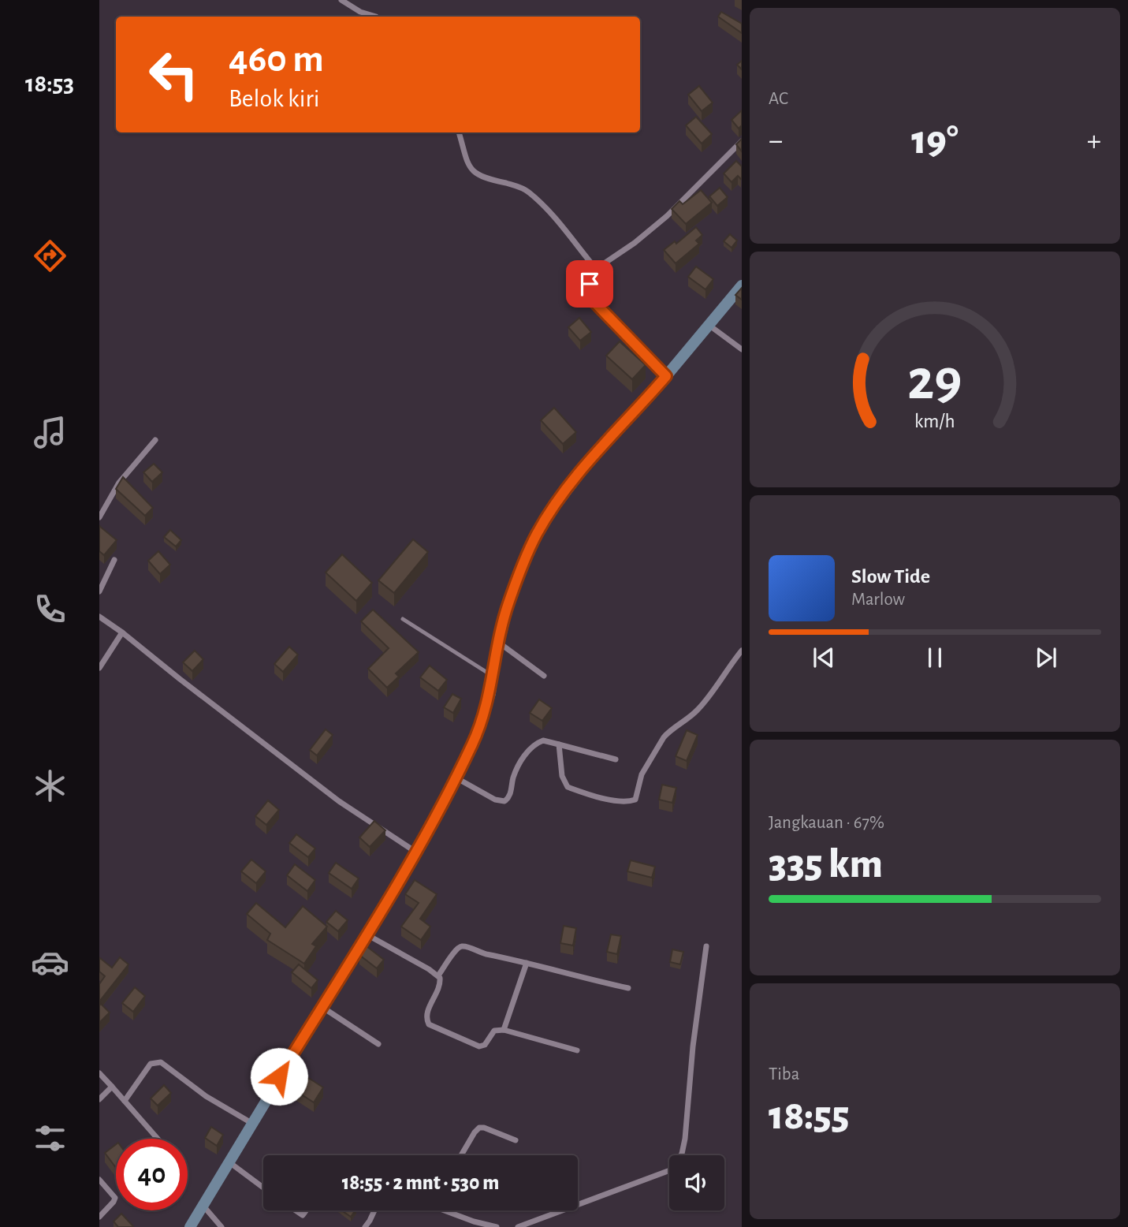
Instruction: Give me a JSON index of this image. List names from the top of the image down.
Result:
{
  "page": {
    "tabs": "18:53",
    "tile": [
      "AC",
      ["Jangkauan · 67%", "335 km"],
      ["Tiba", "18:55"]
    ],
    "turn": ["460 m", "Belok kiri"],
    "heat": ["−", "19°", "+"],
    "song": ["Slow Tide", "Marlow"],
    "limit": "40",
    "trip": "18:55 · 2 mnt · 530 m",
    "gauge": ["29", "km/h"]
  }
}
